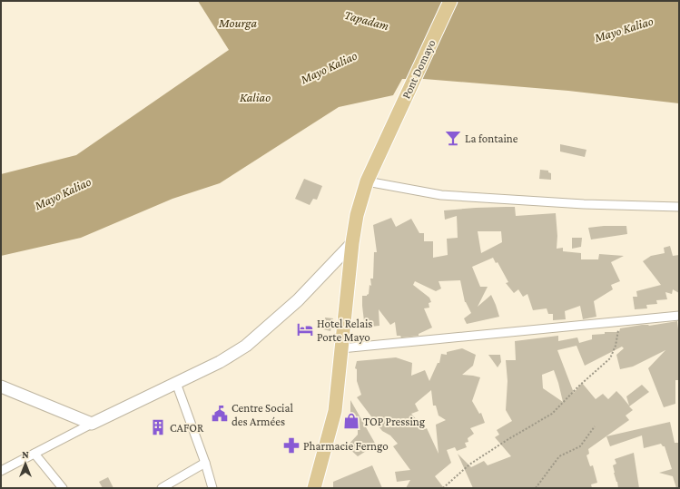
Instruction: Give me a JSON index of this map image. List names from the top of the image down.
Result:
{
  "streets": {
    "main road": ["Pont Domayo"]
  },
  "water": [
    "Tapadam",
    "Mourga",
    "Mayo Kaliao",
    "Kaliao"
  ],
  "places": {
    "bar": ["La fontaine"],
    "hotel": ["Hotel Relais Porte Mayo"],
    "public building": ["Centre Social des Armées"],
    "shop": ["TOP Pressing"],
    "building": ["CAFOR"],
    "pharmacy": ["Pharmacie Ferngo"]
  },
  "north": "top"
}
